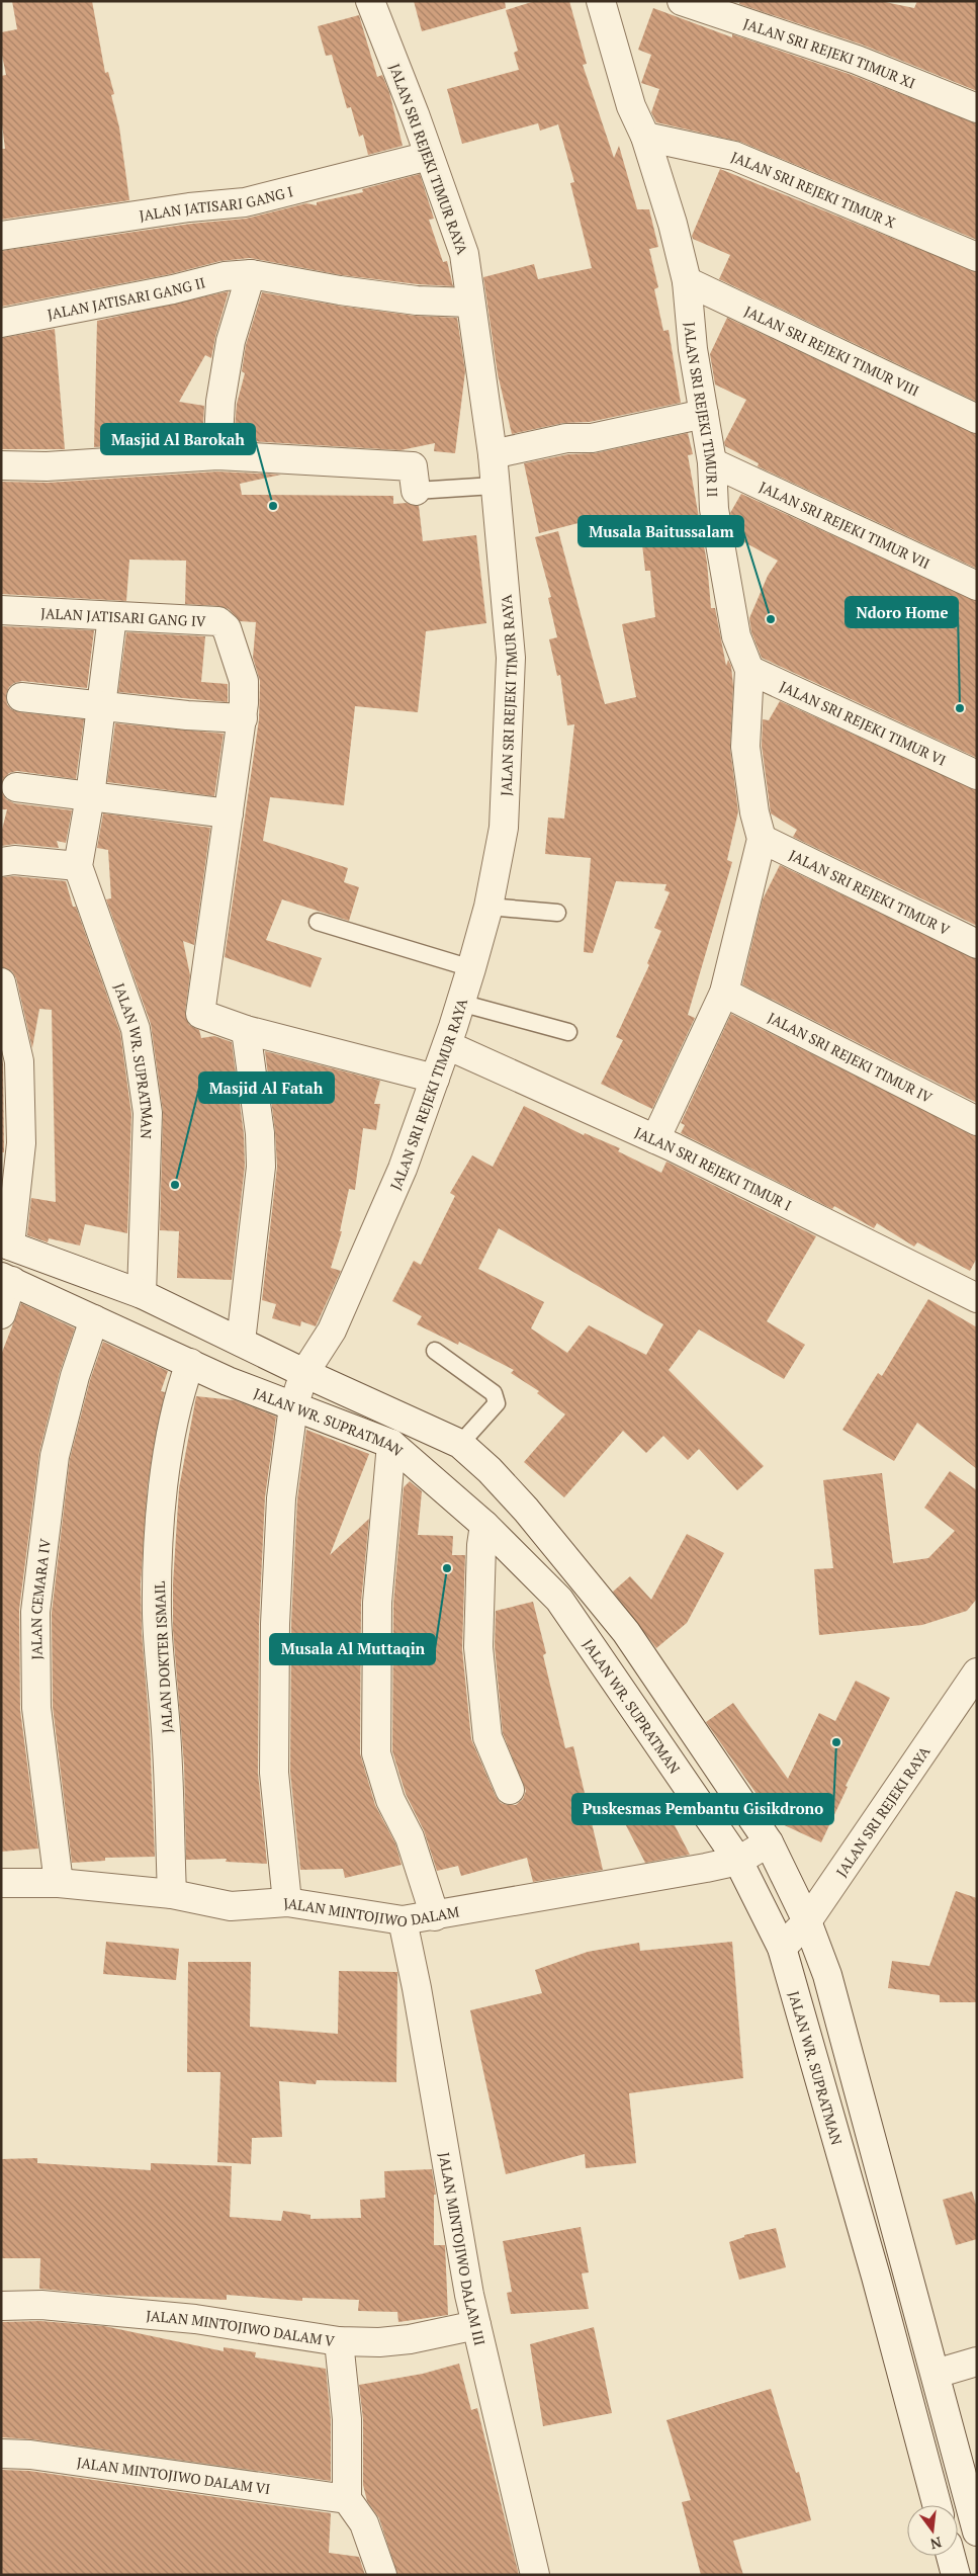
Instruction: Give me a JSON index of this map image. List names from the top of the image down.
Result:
{
  "streets": {
    "street": [
      "JALAN SRI REJEKI TIMUR XI",
      "JALAN SRI REJEKI TIMUR RAYA",
      "JALAN SRI REJEKI TIMUR X",
      "JALAN JATISARI GANG I",
      "JALAN JATISARI GANG II",
      "JALAN SRI REJEKI TIMUR VIII",
      "JALAN SRI REJEKI TIMUR II",
      "JALAN SRI REJEKI TIMUR VII",
      "JALAN JATISARI GANG IV",
      "JALAN SRI REJEKI TIMUR VI",
      "JALAN SRI REJEKI TIMUR V",
      "JALAN SRI REJEKI TIMUR IV",
      "JALAN WR. SUPRATMAN",
      "JALAN SRI REJEKI TIMUR I",
      "JALAN CEMARA IV",
      "JALAN DOKTER ISMAIL",
      "JALAN SRI REJEKI RAYA",
      "JALAN MINTOJIWO DALAM",
      "JALAN MINTOJIWO DALAM III",
      "JALAN MINTOJIWO DALAM V",
      "JALAN MINTOJIWO DALAM VI"
    ]
  },
  "crossings": [
    ["JALAN SRI REJEKI TIMUR RAYA", "JALAN JATISARI GANG I"],
    ["JALAN SRI REJEKI TIMUR RAYA", "JALAN JATISARI GANG II"],
    ["JALAN SRI REJEKI TIMUR RAYA", "JALAN WR. SUPRATMAN"],
    ["JALAN SRI REJEKI TIMUR RAYA", "JALAN SRI REJEKI TIMUR I"],
    ["JALAN SRI REJEKI TIMUR X", "JALAN SRI REJEKI TIMUR II"],
    ["JALAN SRI REJEKI TIMUR VIII", "JALAN SRI REJEKI TIMUR II"],
    ["JALAN SRI REJEKI TIMUR II", "JALAN SRI REJEKI TIMUR VII"],
    ["JALAN SRI REJEKI TIMUR II", "JALAN SRI REJEKI TIMUR VI"],
    ["JALAN SRI REJEKI TIMUR II", "JALAN SRI REJEKI TIMUR V"],
    ["JALAN SRI REJEKI TIMUR II", "JALAN SRI REJEKI TIMUR IV"],
    ["JALAN SRI REJEKI TIMUR II", "JALAN SRI REJEKI TIMUR I"],
    ["JALAN WR. SUPRATMAN", "JALAN CEMARA IV"],
    ["JALAN WR. SUPRATMAN", "JALAN DOKTER ISMAIL"],
    ["JALAN WR. SUPRATMAN", "JALAN SRI REJEKI RAYA"],
    ["JALAN WR. SUPRATMAN", "JALAN MINTOJIWO DALAM"],
    ["JALAN CEMARA IV", "JALAN MINTOJIWO DALAM"],
    ["JALAN DOKTER ISMAIL", "JALAN MINTOJIWO DALAM"],
    ["JALAN MINTOJIWO DALAM", "JALAN MINTOJIWO DALAM III"],
    ["JALAN MINTOJIWO DALAM III", "JALAN MINTOJIWO DALAM V"]
  ],
  "places": [
    "Masjid Al Barokah",
    "Musala Baitussalam",
    "Ndoro Home",
    "Masjid Al Fatah",
    "Musala Al Muttaqin",
    "Puskesmas Pembantu Gisikdrono"
  ],
  "north": "bottom"
}
